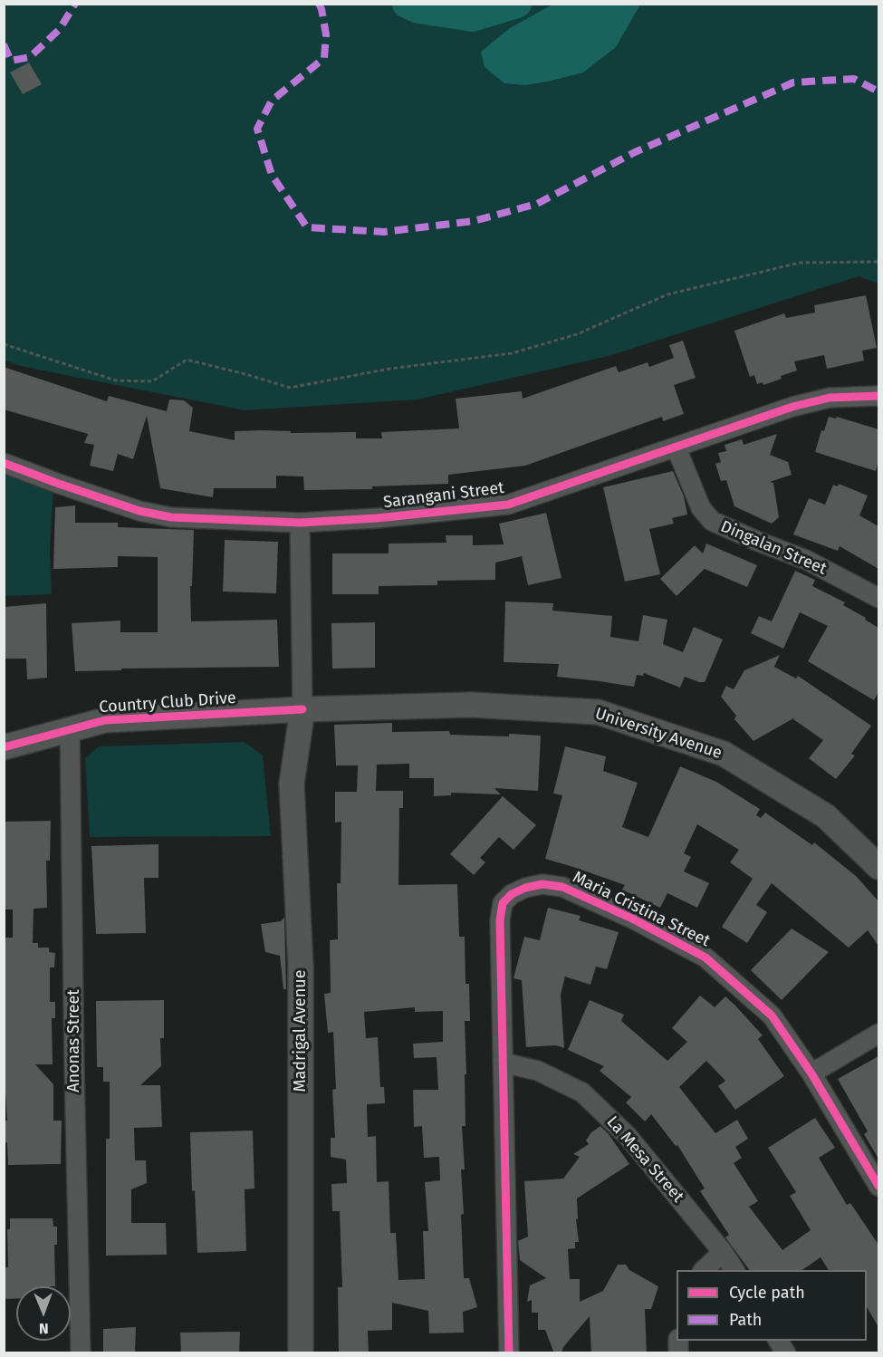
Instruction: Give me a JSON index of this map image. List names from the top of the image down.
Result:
{
  "streets": {
    "street": [
      "Sarangani Street",
      "Dingalan Street",
      "Country Club Drive",
      "University Avenue",
      "Maria Cristina Street",
      "Madrigal Avenue",
      "Anonas Street",
      "La Mesa Street"
    ]
  },
  "crossings": [
    ["Sarangani Street", "Dingalan Street"],
    ["Country Club Drive", "University Avenue"],
    ["Country Club Drive", "Madrigal Avenue"],
    ["Country Club Drive", "Anonas Street"],
    ["University Avenue", "Madrigal Avenue"],
    ["Maria Cristina Street", "La Mesa Street"]
  ],
  "legend": ["Cycle path", "Path"],
  "north": "bottom"
}
